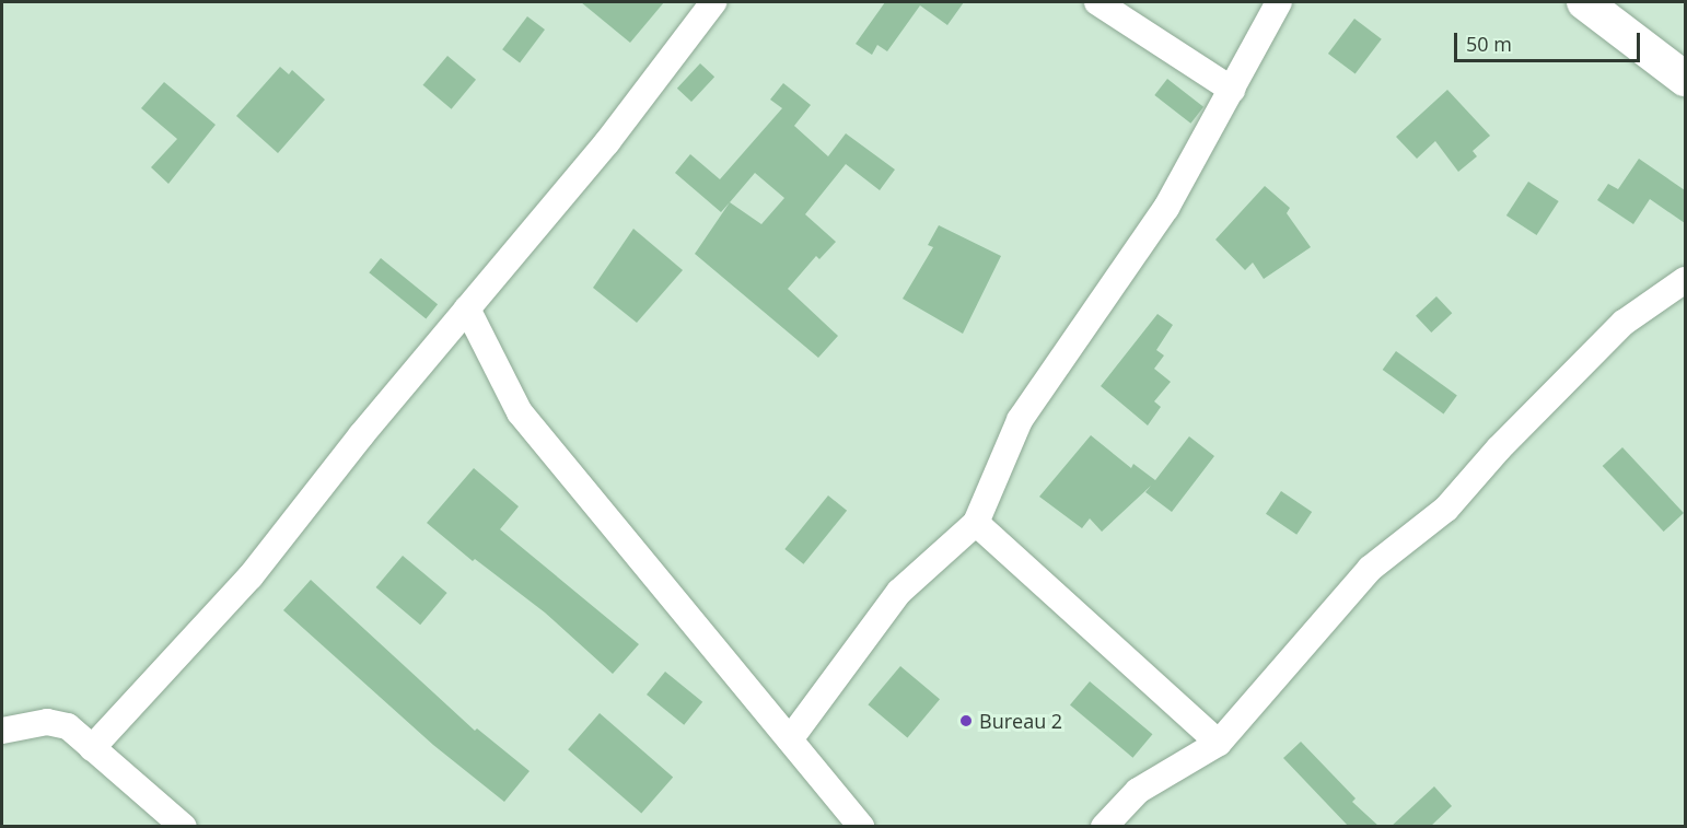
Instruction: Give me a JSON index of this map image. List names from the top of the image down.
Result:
{
  "places": ["Bureau 2"],
  "scale_bar": "50 m"
}
